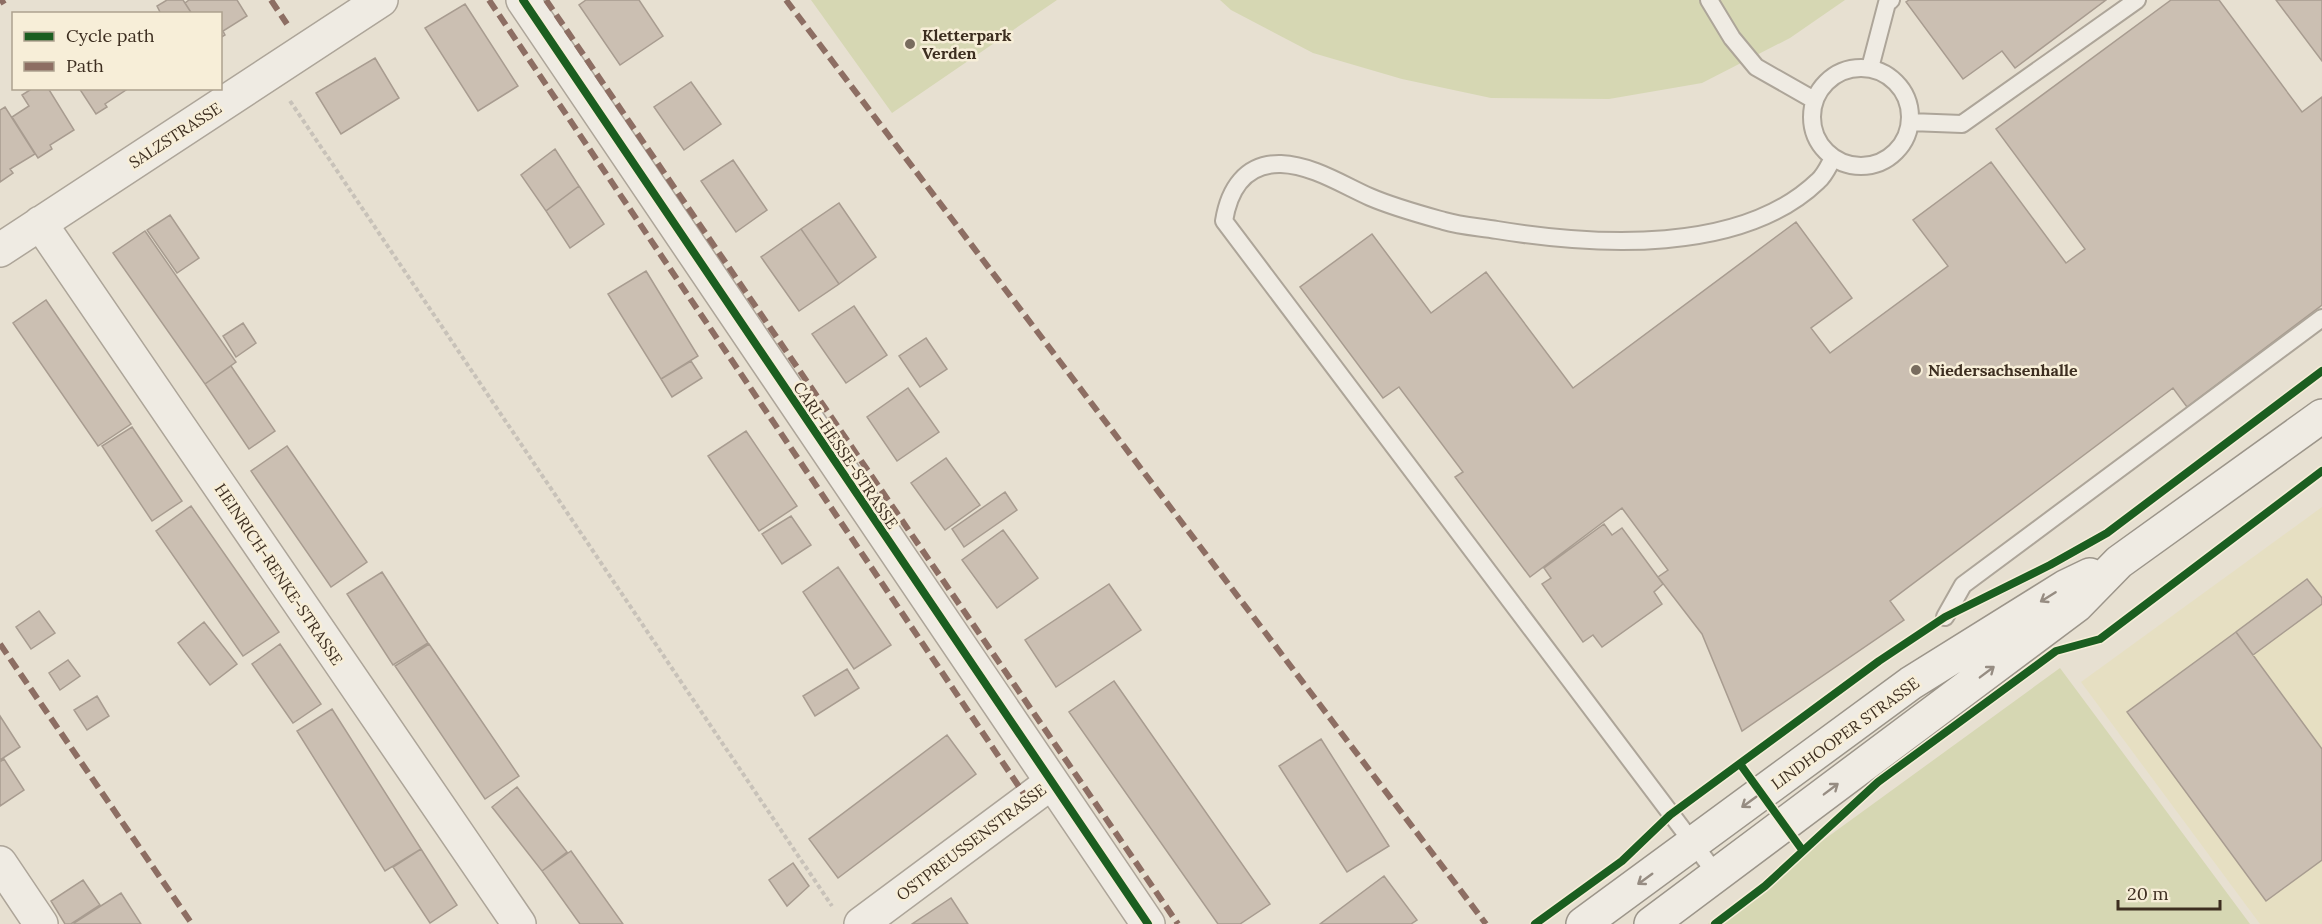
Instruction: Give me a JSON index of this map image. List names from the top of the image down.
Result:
{
  "streets": {
    "street": [
      "SALZSTRASSE",
      "CARL-HESSE-STRASSE",
      "HEINRICH-RENKE-STRASSE",
      "LINDHOOPER STRASSE",
      "OSTPREUSSENSTRASSE"
    ]
  },
  "crossings": [
    ["SALZSTRASSE", "HEINRICH-RENKE-STRASSE"],
    ["CARL-HESSE-STRASSE", "OSTPREUSSENSTRASSE"]
  ],
  "places": ["Kletterpark Verden", "Niedersachsenhalle"],
  "legend": ["Cycle path", "Path"],
  "scale_bar": "20 m"
}
